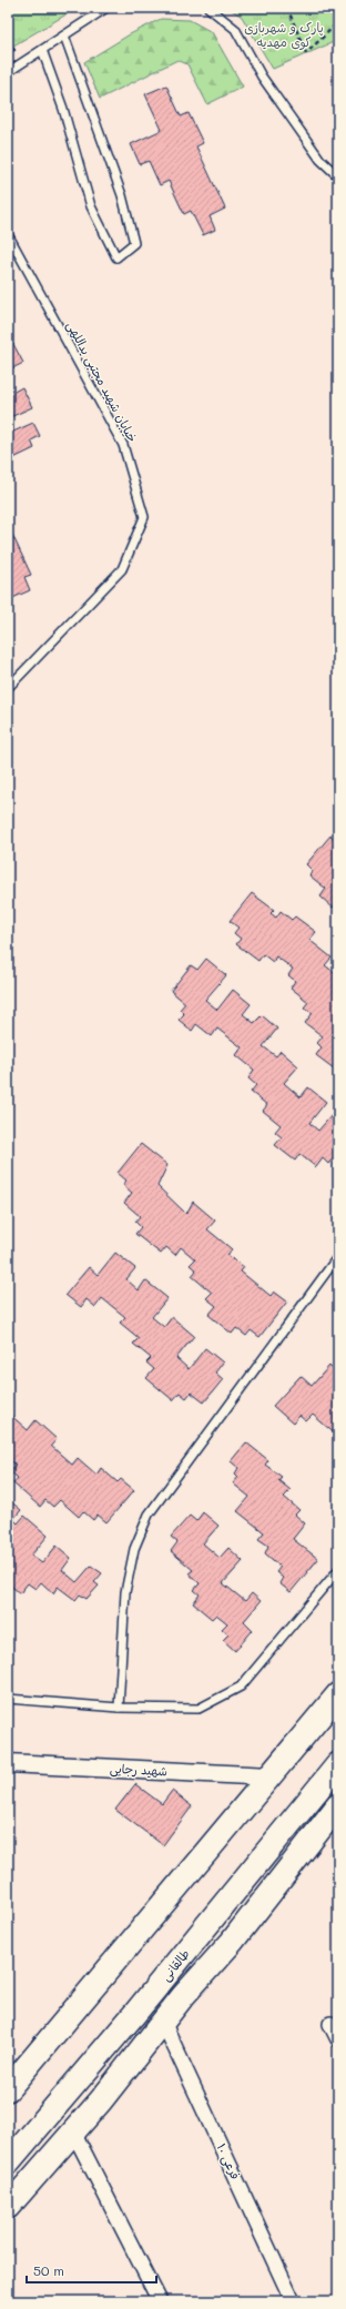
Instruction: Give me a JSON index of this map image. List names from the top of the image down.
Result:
{
  "streets": {
    "main road": ["طالقانی"],
    "street": ["شهید رجایی", "فرعی ۱۰"],
    "lane": ["خیابان شهید مجتبی یداللهی"]
  },
  "parks": ["پارک و شهربازی کوی مهدیه"],
  "scale_bar": "50 m"
}
